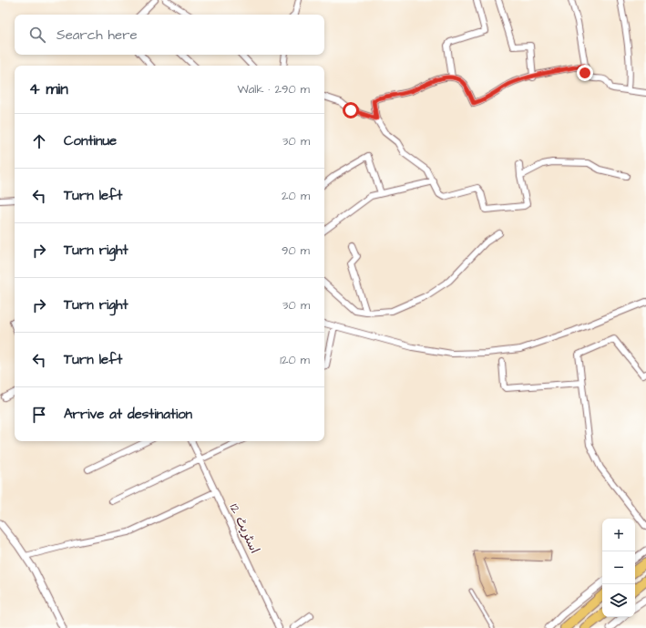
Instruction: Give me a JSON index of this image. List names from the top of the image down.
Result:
{
  "streets": {
    "street": ["اسٹریٹ 12"]
  },
  "page": {
    "search": "Search here",
    "heading": ["4 min", "Walk · 290 m"],
    "list": [
      ["Continue", "30 m"],
      ["Turn left", "20 m"],
      ["Turn right", "90 m"],
      ["Turn right", "30 m"],
      ["Turn left", "120 m"],
      "Arrive at destination"
    ],
    "map_buttons": ["+", "−"]
  }
}
